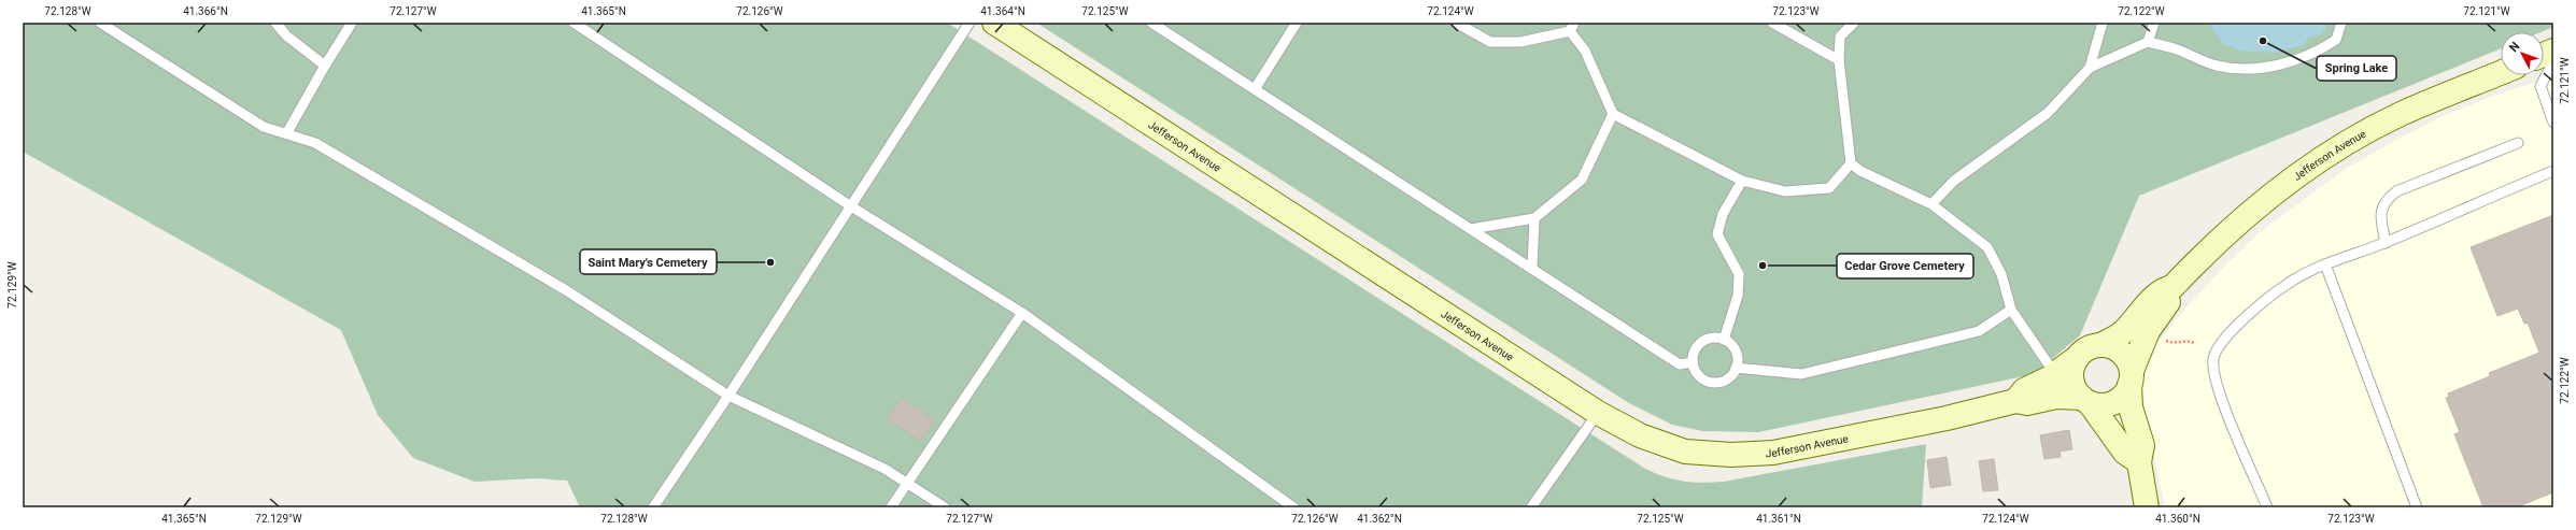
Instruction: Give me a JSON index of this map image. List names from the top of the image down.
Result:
{
  "streets": {
    "main road": ["Jefferson Avenue"]
  },
  "places": ["Spring Lake", "Saint Mary's Cemetery", "Cedar Grove Cemetery"],
  "north": "top left",
  "coordinates": [
    "72.128°W",
    "41.366°N",
    "72.127°W",
    "41.365°N",
    "72.126°W",
    "41.364°N",
    "72.125°W",
    "72.124°W",
    "72.123°W",
    "72.122°W",
    "72.121°W",
    "72.129°W",
    "41.362°N",
    "41.361°N",
    "41.360°N"
  ]
}
